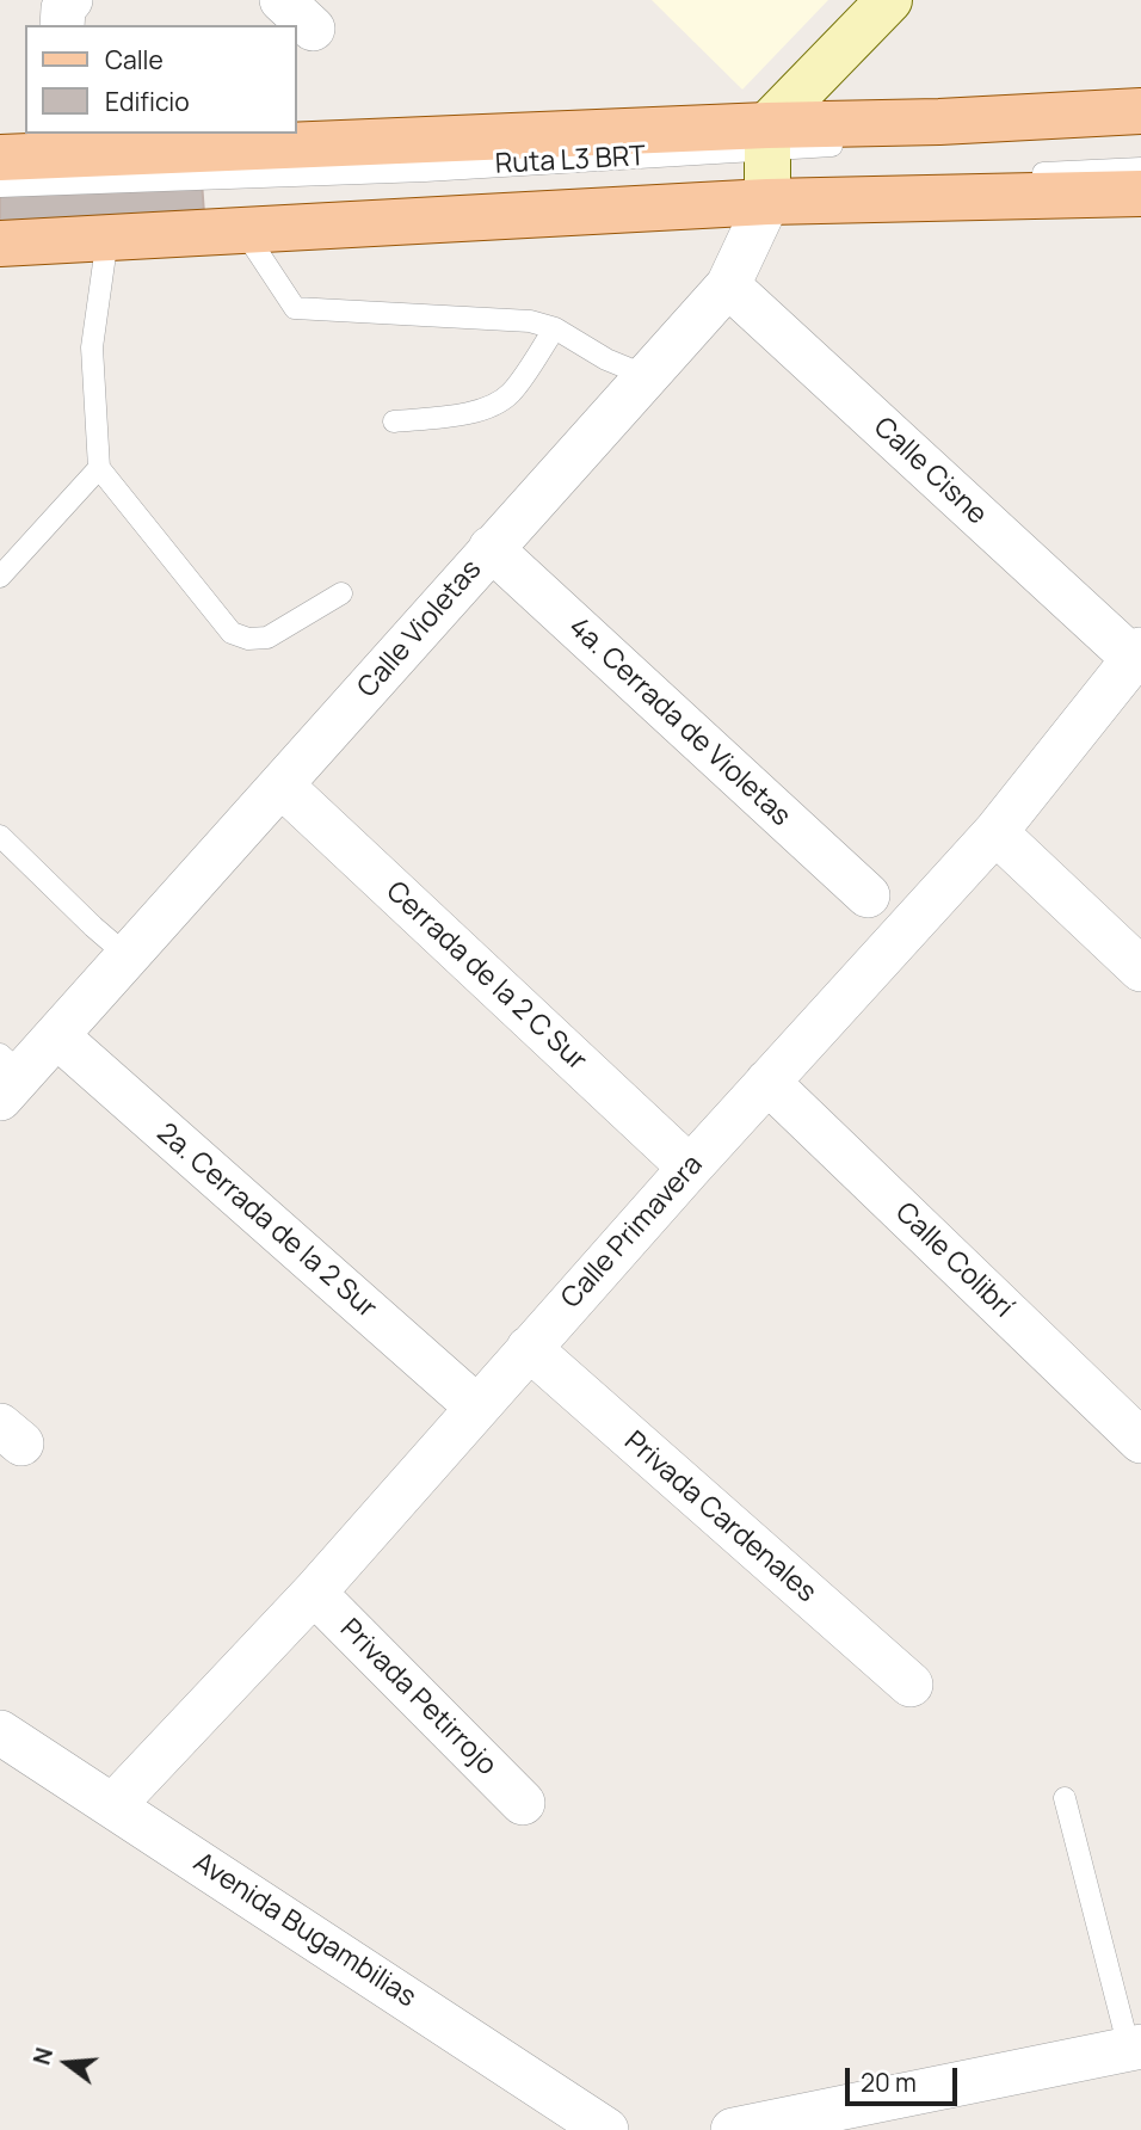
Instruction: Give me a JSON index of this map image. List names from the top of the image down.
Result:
{
  "streets": {
    "street": [
      "Calle Cisne",
      "Calle Violetas",
      "4a. Cerrada de Violetas",
      "Cerrada de la 2 C Sur",
      "2a. Cerrada de la 2 Sur",
      "Calle Primavera",
      "Calle Colibrí",
      "Privada Cardenales",
      "Privada Petirrojo",
      "Avenida Bugambilias"
    ],
    "lane": ["Ruta L3 BRT"]
  },
  "crossings": [
    ["Ruta L3 BRT", "Calle Violetas"],
    ["Calle Cisne", "Calle Violetas"],
    ["Calle Cisne", "Calle Primavera"],
    ["Calle Violetas", "4a. Cerrada de Violetas"],
    ["Calle Violetas", "Cerrada de la 2 C Sur"],
    ["Calle Violetas", "2a. Cerrada de la 2 Sur"],
    ["Cerrada de la 2 C Sur", "Calle Primavera"],
    ["2a. Cerrada de la 2 Sur", "Calle Primavera"],
    ["Calle Primavera", "Calle Colibrí"],
    ["Calle Primavera", "Privada Cardenales"],
    ["Calle Primavera", "Privada Petirrojo"],
    ["Calle Primavera", "Avenida Bugambilias"]
  ],
  "legend": ["Calle", "Edificio"],
  "scale_bar": "20 m",
  "north": "left"
}
